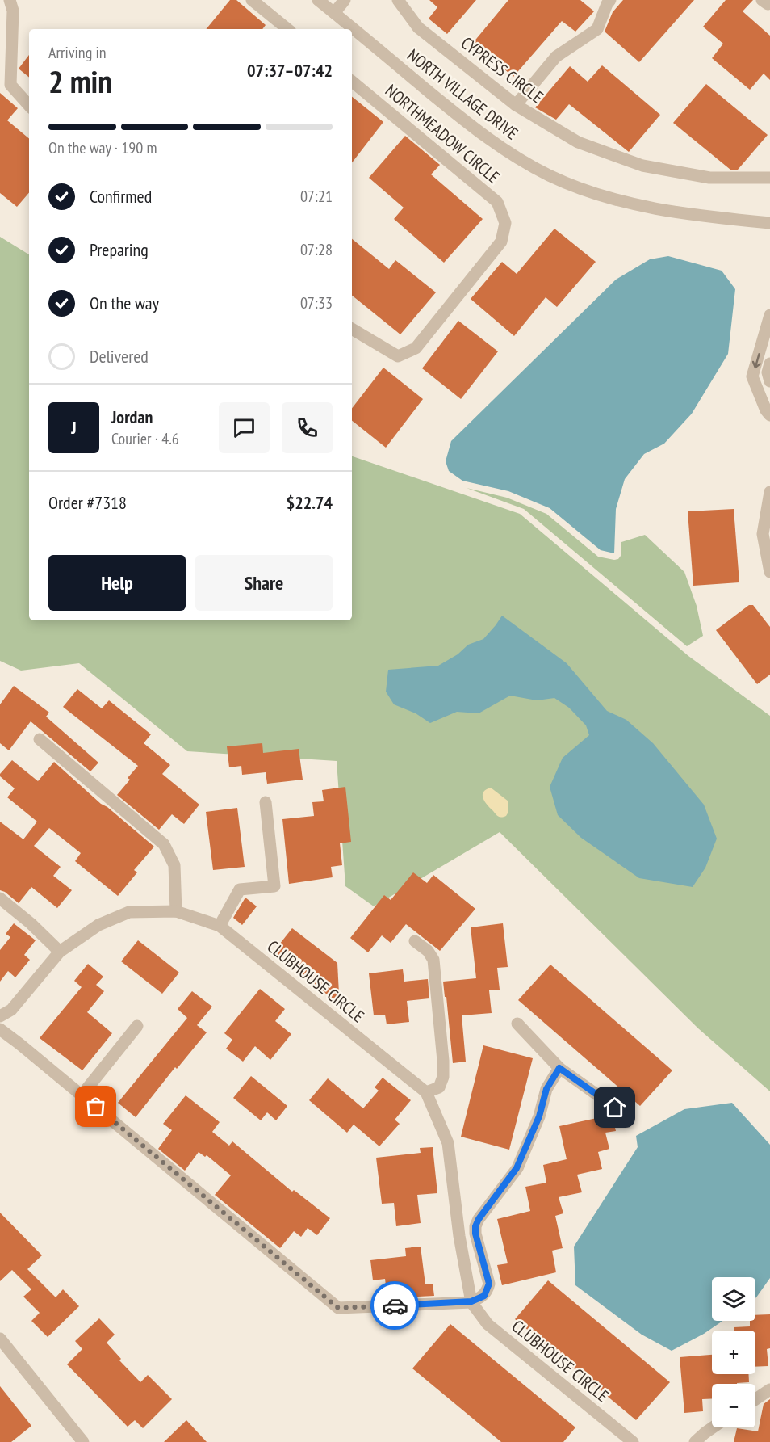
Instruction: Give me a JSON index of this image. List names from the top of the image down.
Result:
{
  "streets": {
    "street": [
      "CYPRESS CIRCLE",
      "NORTH VILLAGE DRIVE",
      "NORTHMEADOW CIRCLE",
      "CLUBHOUSE CIRCLE"
    ]
  },
  "page": {
    "heading": ["2 min", "Arriving in", "07:37–07:42"],
    "panel": [
      "Jordan",
      "Courier · 4.6",
      "Order #7318",
      "$22.74"
    ],
    "bar": "On the way · 190 m",
    "list": [
      ["Confirmed", "07:21"],
      ["Preparing", "07:28"],
      ["On the way", "07:33"],
      "Delivered"
    ],
    "round": "J",
    "buttons": ["Help", "Share"],
    "map_buttons": ["+", "−"]
  }
}
